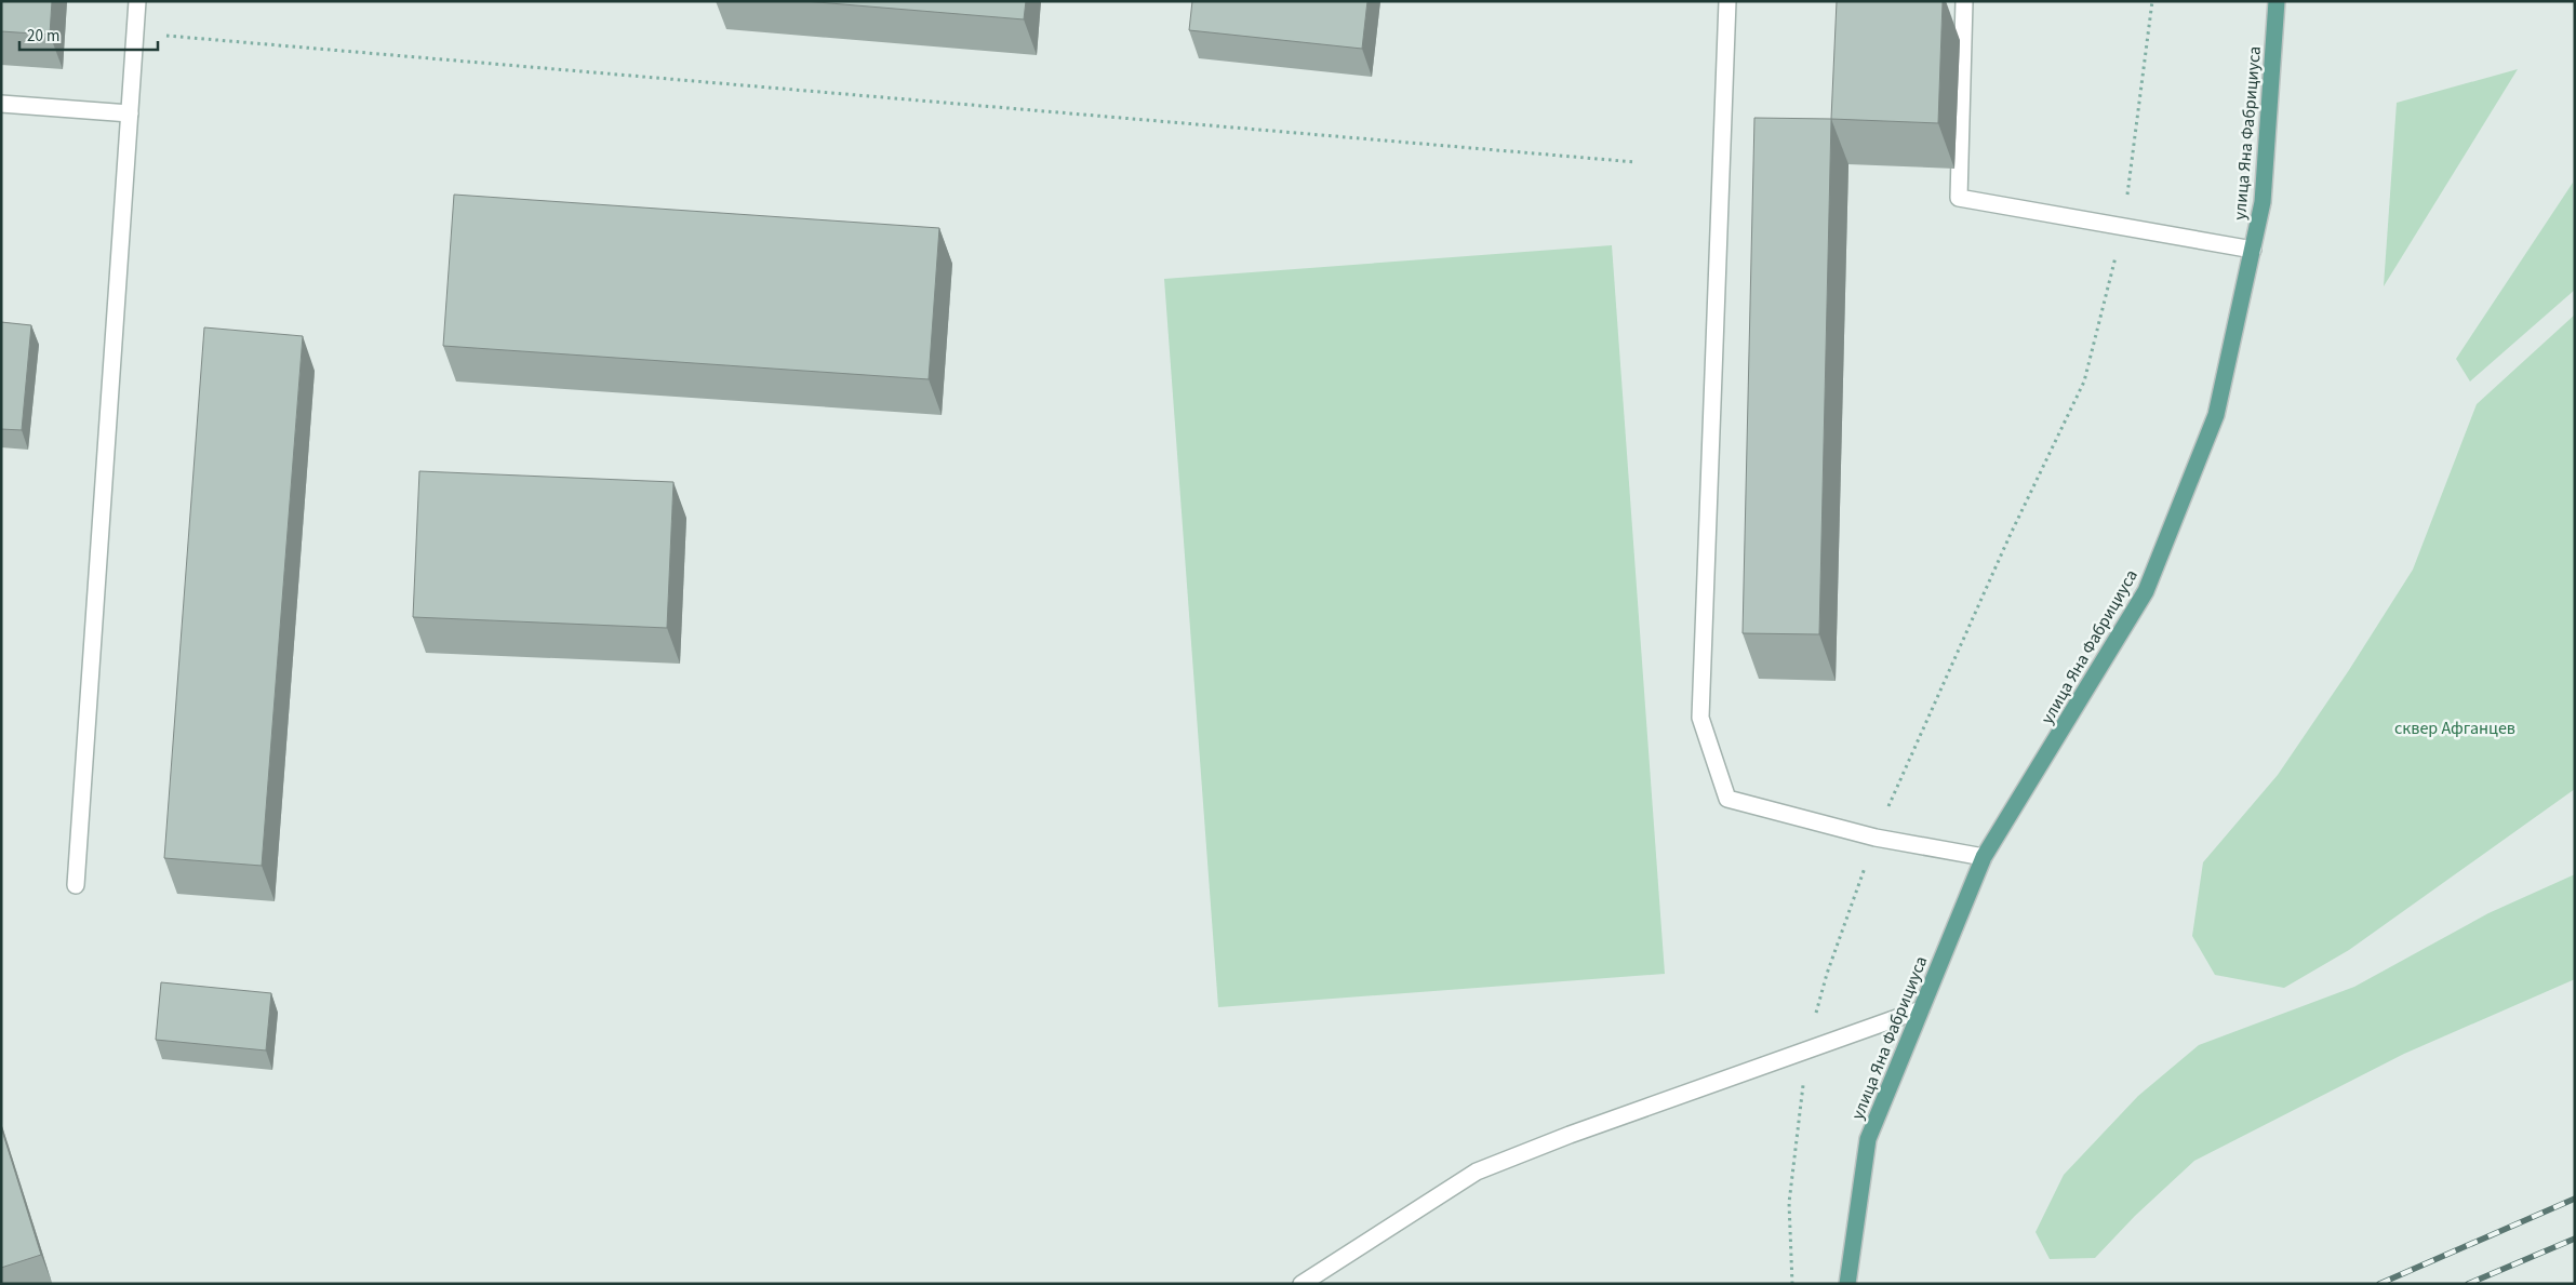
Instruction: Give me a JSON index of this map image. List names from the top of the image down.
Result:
{
  "streets": {
    "main road": ["улица Яна Фабрициуса"]
  },
  "parks": ["сквер Афганцев"],
  "scale_bar": "20 m"
}
